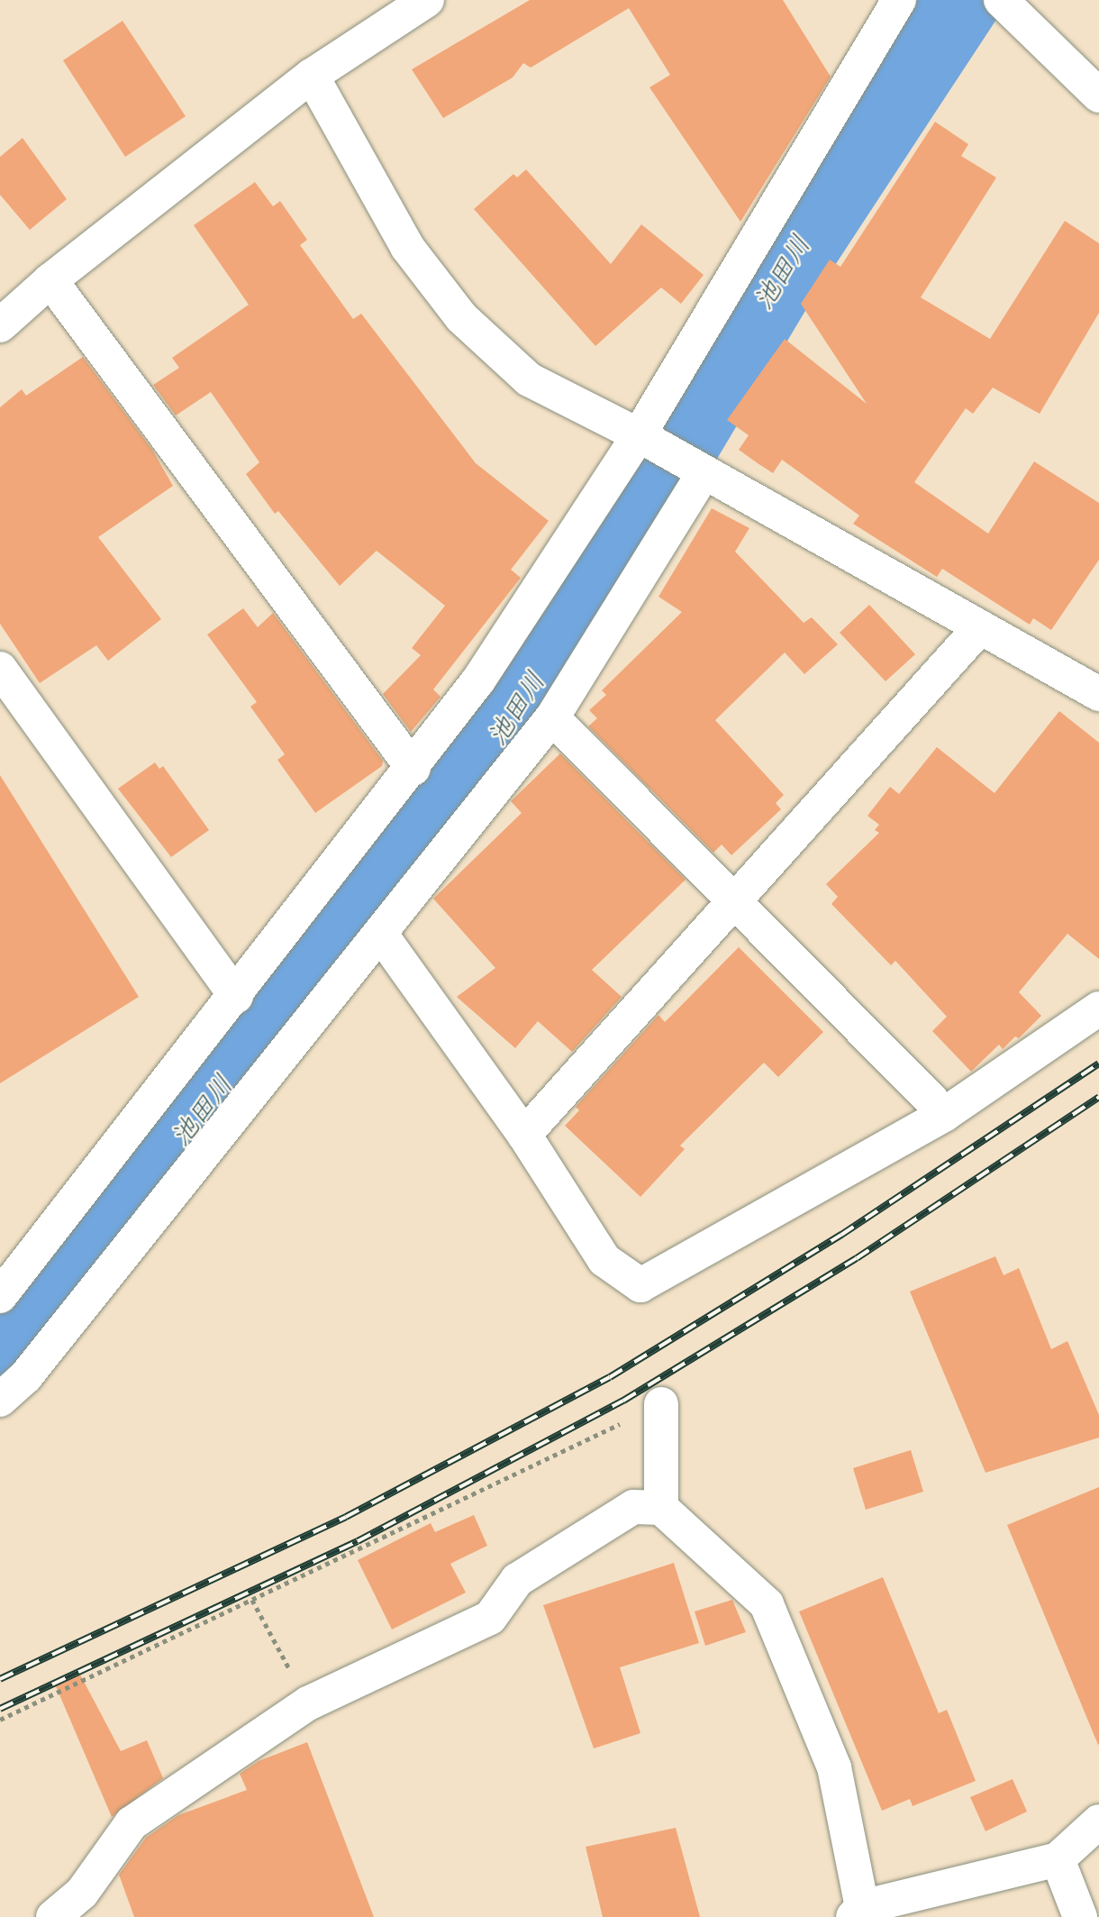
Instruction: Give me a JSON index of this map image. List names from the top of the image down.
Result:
{
  "water": ["池田川"]
}
